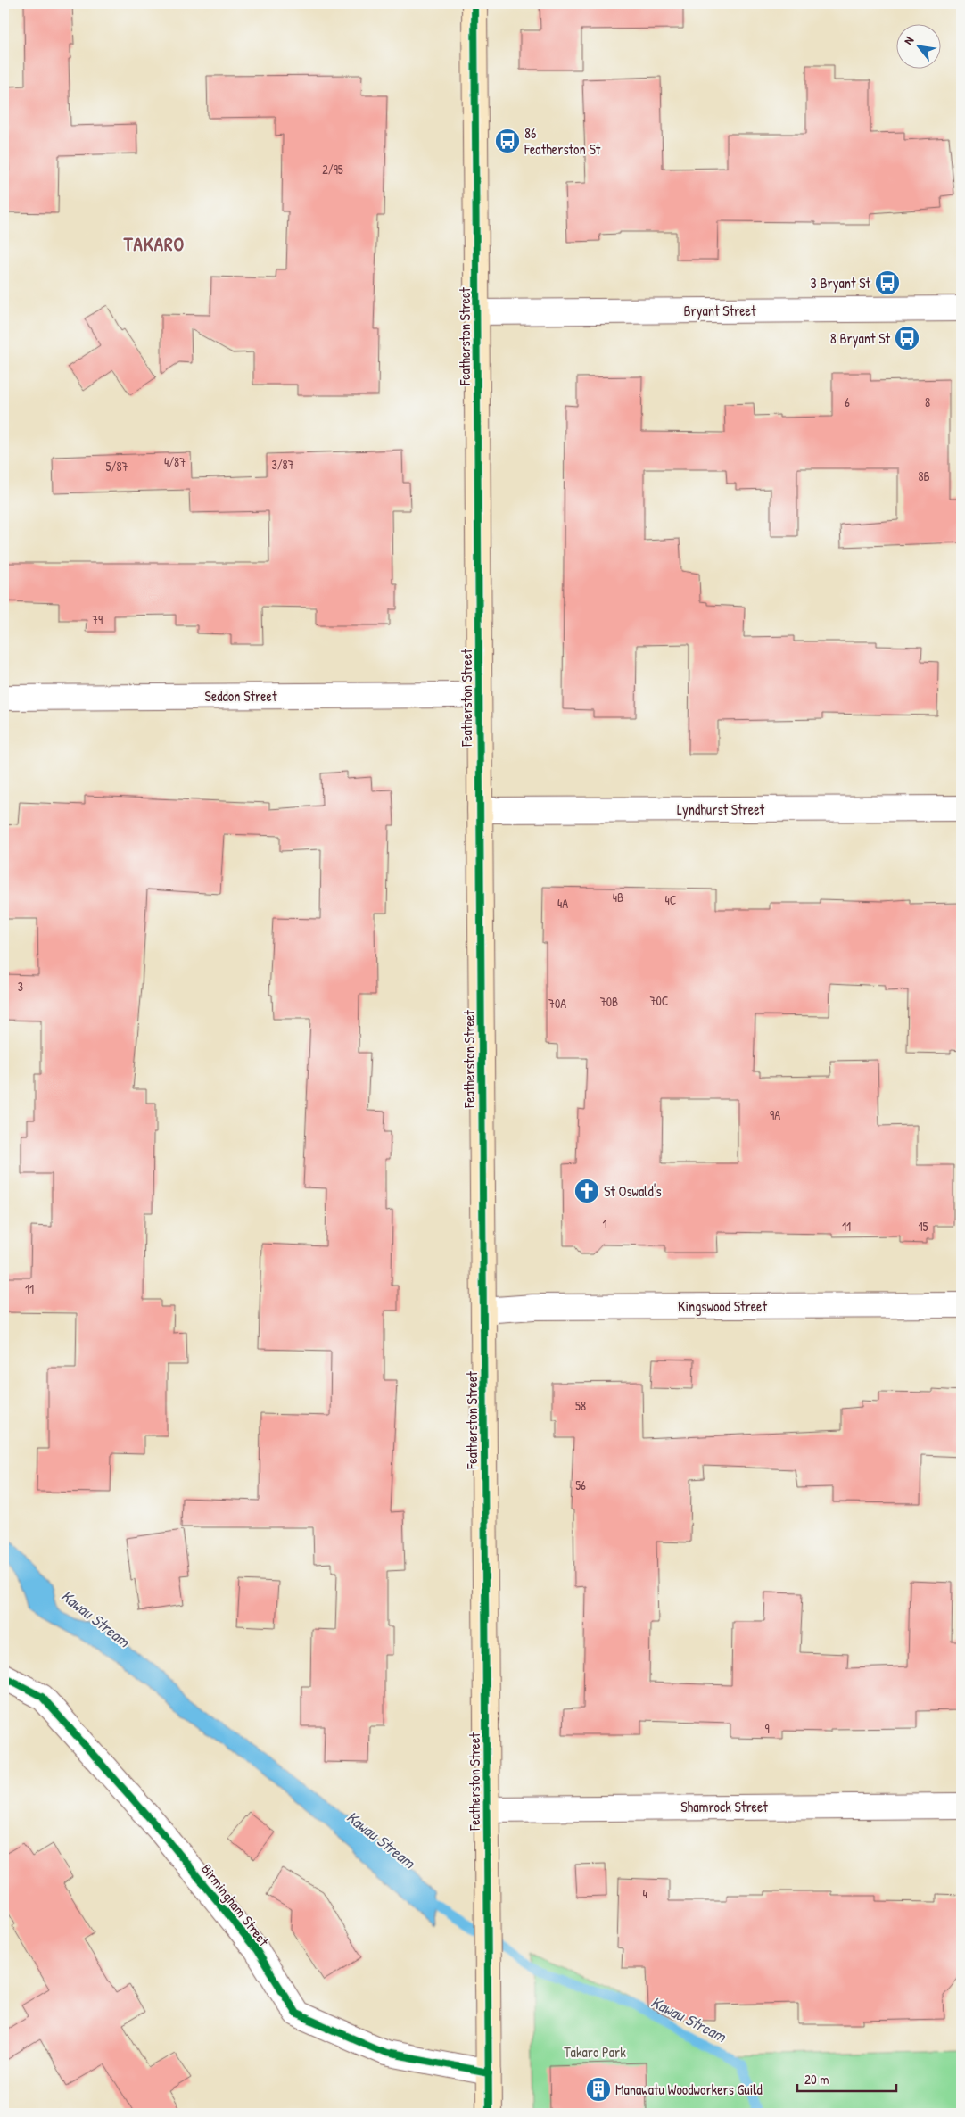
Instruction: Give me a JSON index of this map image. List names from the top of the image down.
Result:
{
  "streets": {
    "main road": ["Featherston Street"],
    "street": [
      "Bryant Street",
      "Seddon Street",
      "Lyndhurst Street",
      "Kingswood Street",
      "Shamrock Street",
      "Birmingham Street"
    ]
  },
  "crossings": [
    ["Bryant Street", "Featherston Street"],
    ["Featherston Street", "Seddon Street"],
    ["Featherston Street", "Lyndhurst Street"],
    ["Featherston Street", "Kingswood Street"],
    ["Featherston Street", "Shamrock Street"],
    ["Featherston Street", "Birmingham Street"]
  ],
  "districts": ["TAKARO"],
  "water": ["Kawau Stream"],
  "parks": ["Takaro Park"],
  "places": {
    "bus stop": ["86 Featherston St", "3 Bryant St", "8 Bryant St"],
    "church": ["St Oswald's"],
    "building": ["Manawatu Woodworkers Guild"]
  },
  "house_numbers": [
    "2/95",
    "6",
    "8",
    "4/87",
    "3/87",
    "5/87",
    "8B",
    "79",
    "4B",
    "4C",
    "4A",
    "3",
    "70C",
    "70B",
    "70A",
    "9A",
    "1",
    "11",
    "15",
    "11",
    "58",
    "56",
    "9",
    "4"
  ],
  "scale_bar": "20 m",
  "north": "top left"
}
